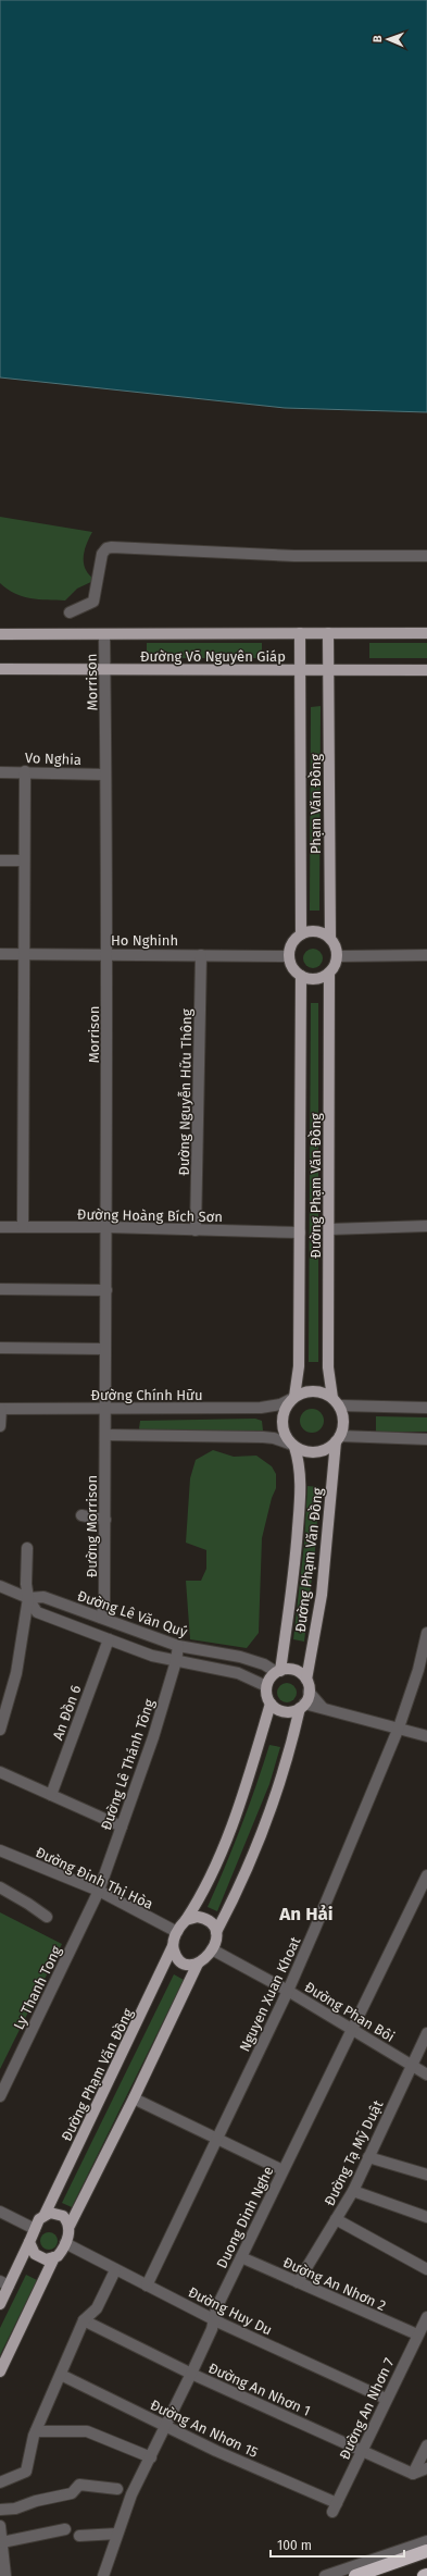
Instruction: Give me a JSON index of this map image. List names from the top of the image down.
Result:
{
  "streets": {
    "main road": ["Đường Võ Nguyên Giáp", "Phạm Văn Đồng", "Đường Phạm Văn Đồng"],
    "street": [
      "Morrison",
      "Vo Nghia",
      "Ho Nghinh",
      "Đường Nguyễn Hữu Thông",
      "Đường Hoàng Bích Sơn",
      "Đường Chính Hữu",
      "Đường Morrison",
      "Đường Lê Văn Quý",
      "An Đồn 6",
      "Đường Lê Thánh Tông",
      "Đường Đinh Thị Hòa",
      "Ly Thanh Tong",
      "Nguyen Xuan Khoat",
      "Đường Phan Bôi",
      "Đường Tạ Mỹ Duật",
      "Duong Dinh Nghe",
      "Đường An Nhơn 2",
      "Đường Huy Du",
      "Đường An Nhơn 1",
      "Đường An Nhơn 7",
      "Đường An Nhơn 15"
    ]
  },
  "crossings": [
    ["Đường Võ Nguyên Giáp", "Morrison"],
    ["Đường Võ Nguyên Giáp", "Phạm Văn Đồng"],
    ["Morrison", "Vo Nghia"],
    ["Morrison", "Ho Nghinh"],
    ["Morrison", "Đường Hoàng Bích Sơn"],
    ["Morrison", "Đường Chính Hữu"],
    ["Morrison", "Đường Morrison"],
    ["Phạm Văn Đồng", "Ho Nghinh"],
    ["Phạm Văn Đồng", "Đường Phạm Văn Đồng"],
    ["Ho Nghinh", "Đường Nguyễn Hữu Thông"],
    ["Ho Nghinh", "Đường Phạm Văn Đồng"],
    ["Đường Nguyễn Hữu Thông", "Đường Hoàng Bích Sơn"],
    ["Đường Phạm Văn Đồng", "Đường Hoàng Bích Sơn"],
    ["Đường Phạm Văn Đồng", "Đường Chính Hữu"],
    ["Đường Phạm Văn Đồng", "Đường Lê Văn Quý"],
    ["Đường Phạm Văn Đồng", "Đường Đinh Thị Hòa"],
    ["Đường Phạm Văn Đồng", "Đường Phan Bôi"],
    ["Đường Phạm Văn Đồng", "Đường Huy Du"],
    ["Đường Morrison", "Đường Lê Văn Quý"],
    ["Đường Lê Văn Quý", "Đường Lê Thánh Tông"],
    ["Đường Lê Thánh Tông", "Đường Đinh Thị Hòa"],
    ["Đường Lê Thánh Tông", "Ly Thanh Tong"],
    ["Đường Đinh Thị Hòa", "Ly Thanh Tong"],
    ["Đường Đinh Thị Hòa", "Đường Phan Bôi"],
    ["Nguyen Xuan Khoat", "Đường Phan Bôi"],
    ["Nguyen Xuan Khoat", "Đường Huy Du"],
    ["Đường Phan Bôi", "Đường Tạ Mỹ Duật"],
    ["Đường Phan Bôi", "Duong Dinh Nghe"],
    ["Đường Tạ Mỹ Duật", "Đường An Nhơn 2"],
    ["Duong Dinh Nghe", "Đường An Nhơn 2"],
    ["Duong Dinh Nghe", "Đường Huy Du"],
    ["Duong Dinh Nghe", "Đường An Nhơn 1"],
    ["Duong Dinh Nghe", "Đường An Nhơn 15"],
    ["Đường An Nhơn 2", "Đường An Nhơn 7"],
    ["Đường Huy Du", "Đường An Nhơn 7"],
    ["Đường An Nhơn 1", "Đường An Nhơn 7"],
    ["Đường An Nhơn 7", "Đường An Nhơn 15"]
  ],
  "districts": ["An Hải"],
  "scale_bar": "100 m",
  "north": "left"
}
